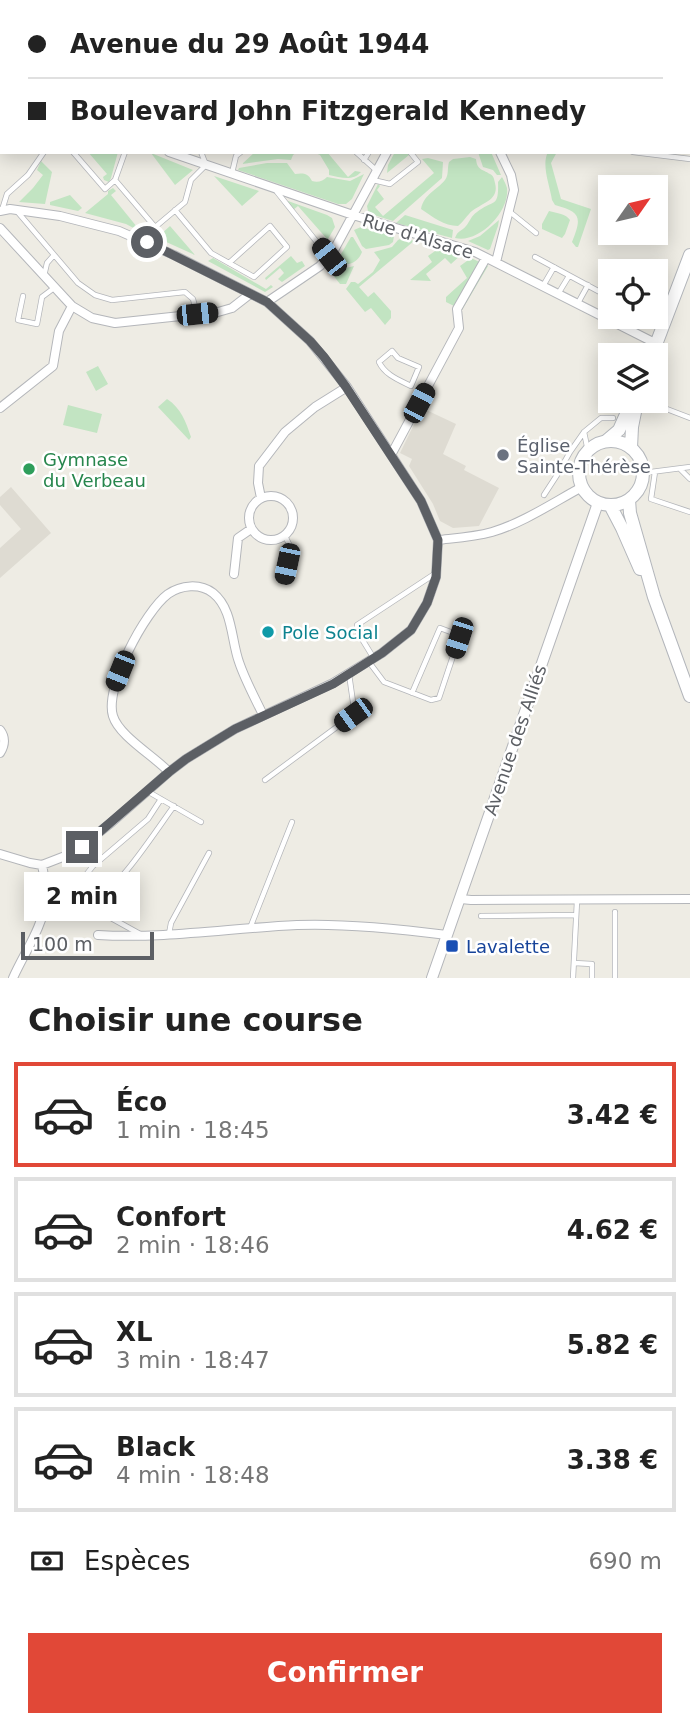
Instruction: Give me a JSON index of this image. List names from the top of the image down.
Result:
{
  "streets": {
    "street": ["Rue d'Alsace", "Avenue des Alliés"]
  },
  "places": {
    "other": ["Église Sainte-Thérèse", "Gymnase du Verbeau", "Pole Social"],
    "transit": ["Lavalette"]
  },
  "scale_bar": "100 m",
  "north": "top right",
  "page": {
    "banner": ["Avenue du 29 Août 1944", "Boulevard John Fitzgerald Kennedy"],
    "bubble": "2 min",
    "scale": "100 m",
    "heading": "Choisir une course",
    "list": [
      {
        "name": "Éco",
        "note": "1 min · 18:45",
        "value": "3.42 €"
      },
      {
        "name": "Confort",
        "note": "2 min · 18:46",
        "value": "4.62 €"
      },
      {
        "name": "XL",
        "note": "3 min · 18:47",
        "value": "5.82 €"
      },
      {
        "name": "Black",
        "note": "4 min · 18:48",
        "value": "3.38 €"
      }
    ],
    "pay": ["Espèces", "690 m"],
    "buttons": "Confirmer"
  }
}
